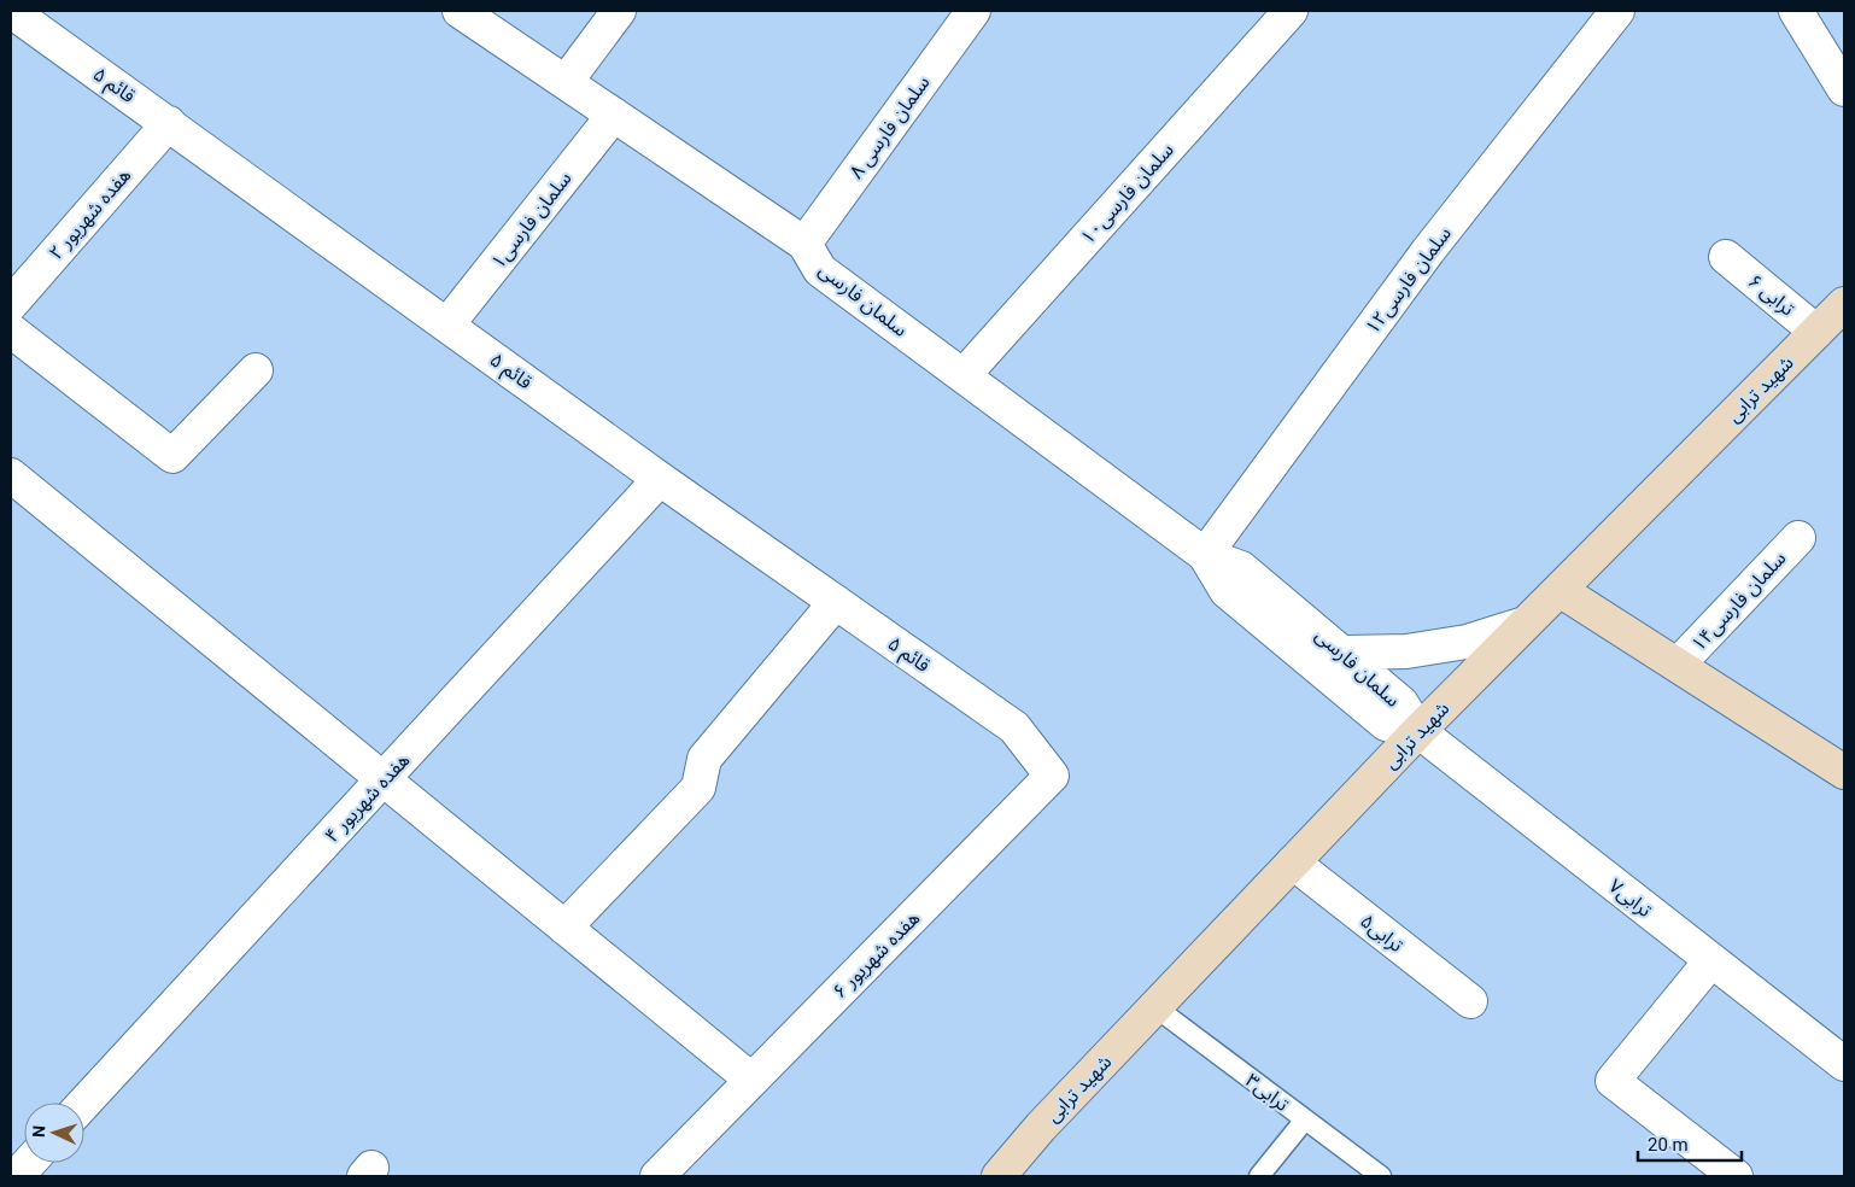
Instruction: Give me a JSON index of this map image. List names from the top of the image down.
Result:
{
  "streets": {
    "street": [
      "قائم ۵",
      "سلمان فارسی ۸",
      "سلمان فارسی۱۰",
      "هفده شهریور ۲",
      "سلمان فارسی۱",
      "سلمان فارسی۱۲",
      "ترابی ۶",
      "سلمان فارسی",
      "شهید ترابی",
      "سلمان فارسی۱۴",
      "هفده شهریور ۴",
      "ترابی۷",
      "ترابی۵",
      "هفده شهریور ۶"
    ],
    "lane": ["ترابی۳"]
  },
  "crossings": [
    ["قائم ۵", "هفده شهریور ۲"],
    ["قائم ۵", "سلمان فارسی۱"],
    ["قائم ۵", "هفده شهریور ۴"],
    ["قائم ۵", "هفده شهریور ۶"],
    ["سلمان فارسی ۸", "سلمان فارسی"],
    ["سلمان فارسی۱۰", "سلمان فارسی"],
    ["سلمان فارسی۱", "سلمان فارسی"],
    ["سلمان فارسی۱۲", "سلمان فارسی"],
    ["ترابی ۶", "شهید ترابی"],
    ["سلمان فارسی", "شهید ترابی"],
    ["سلمان فارسی", "ترابی۷"],
    ["شهید ترابی", "ترابی۷"],
    ["شهید ترابی", "ترابی۵"],
    ["شهید ترابی", "ترابی۳"]
  ],
  "scale_bar": "20 m",
  "north": "left"
}
